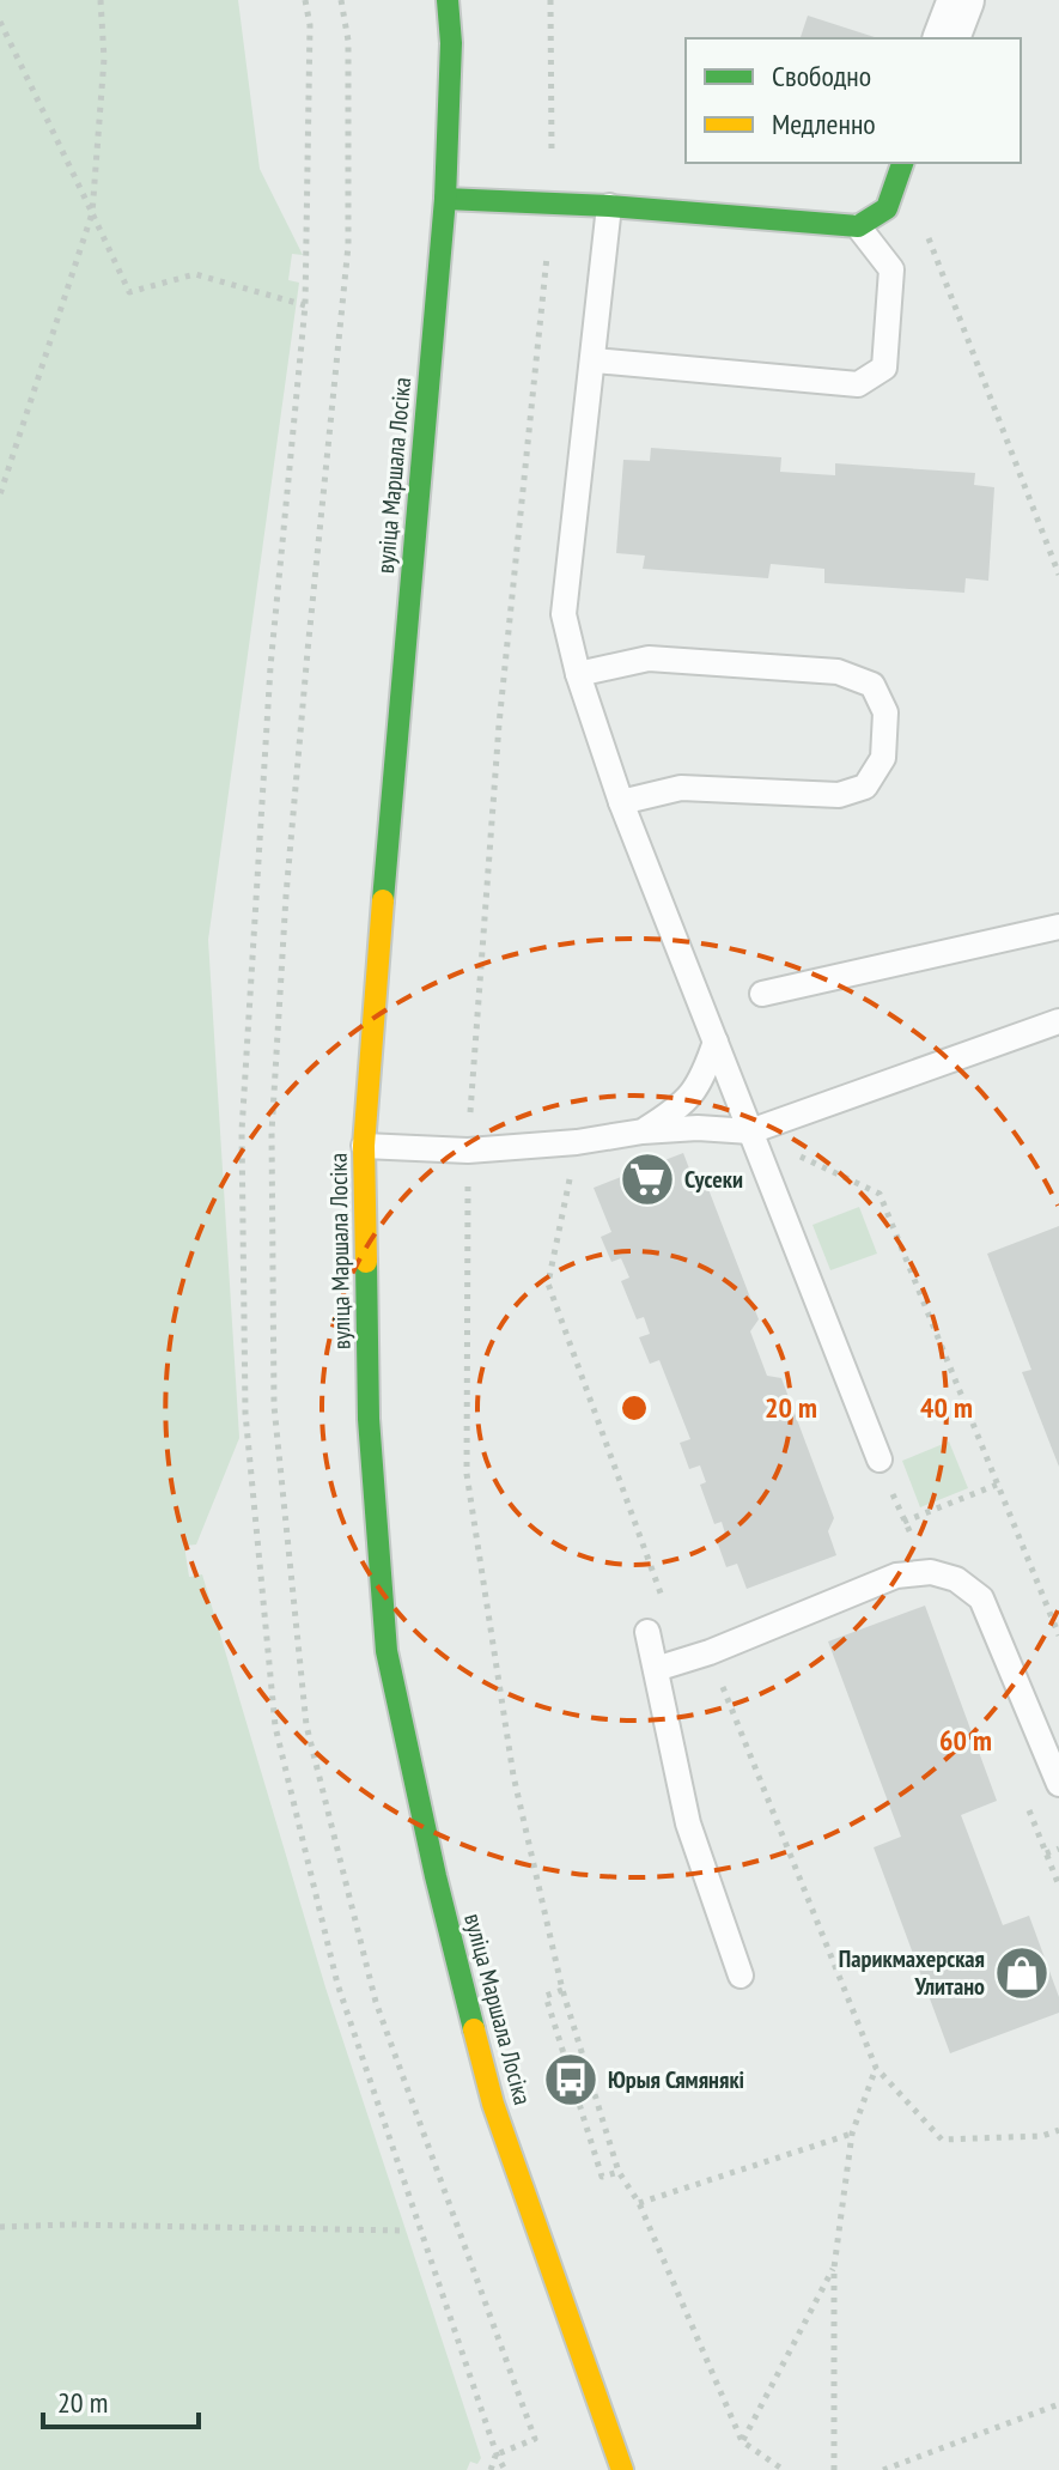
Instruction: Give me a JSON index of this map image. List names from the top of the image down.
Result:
{
  "streets": {
    "main road": ["вуліца Маршала Лосіка"]
  },
  "places": {
    "supermarket": ["Сусеки"],
    "shop": ["Парикмахерская Улитано"],
    "bus stop": ["Юрыя Сямянякі"]
  },
  "legend": ["Свободно", "Медленно"],
  "scale_bar": "20 m",
  "rings": ["20 m", "40 m", "60 m"]
}
